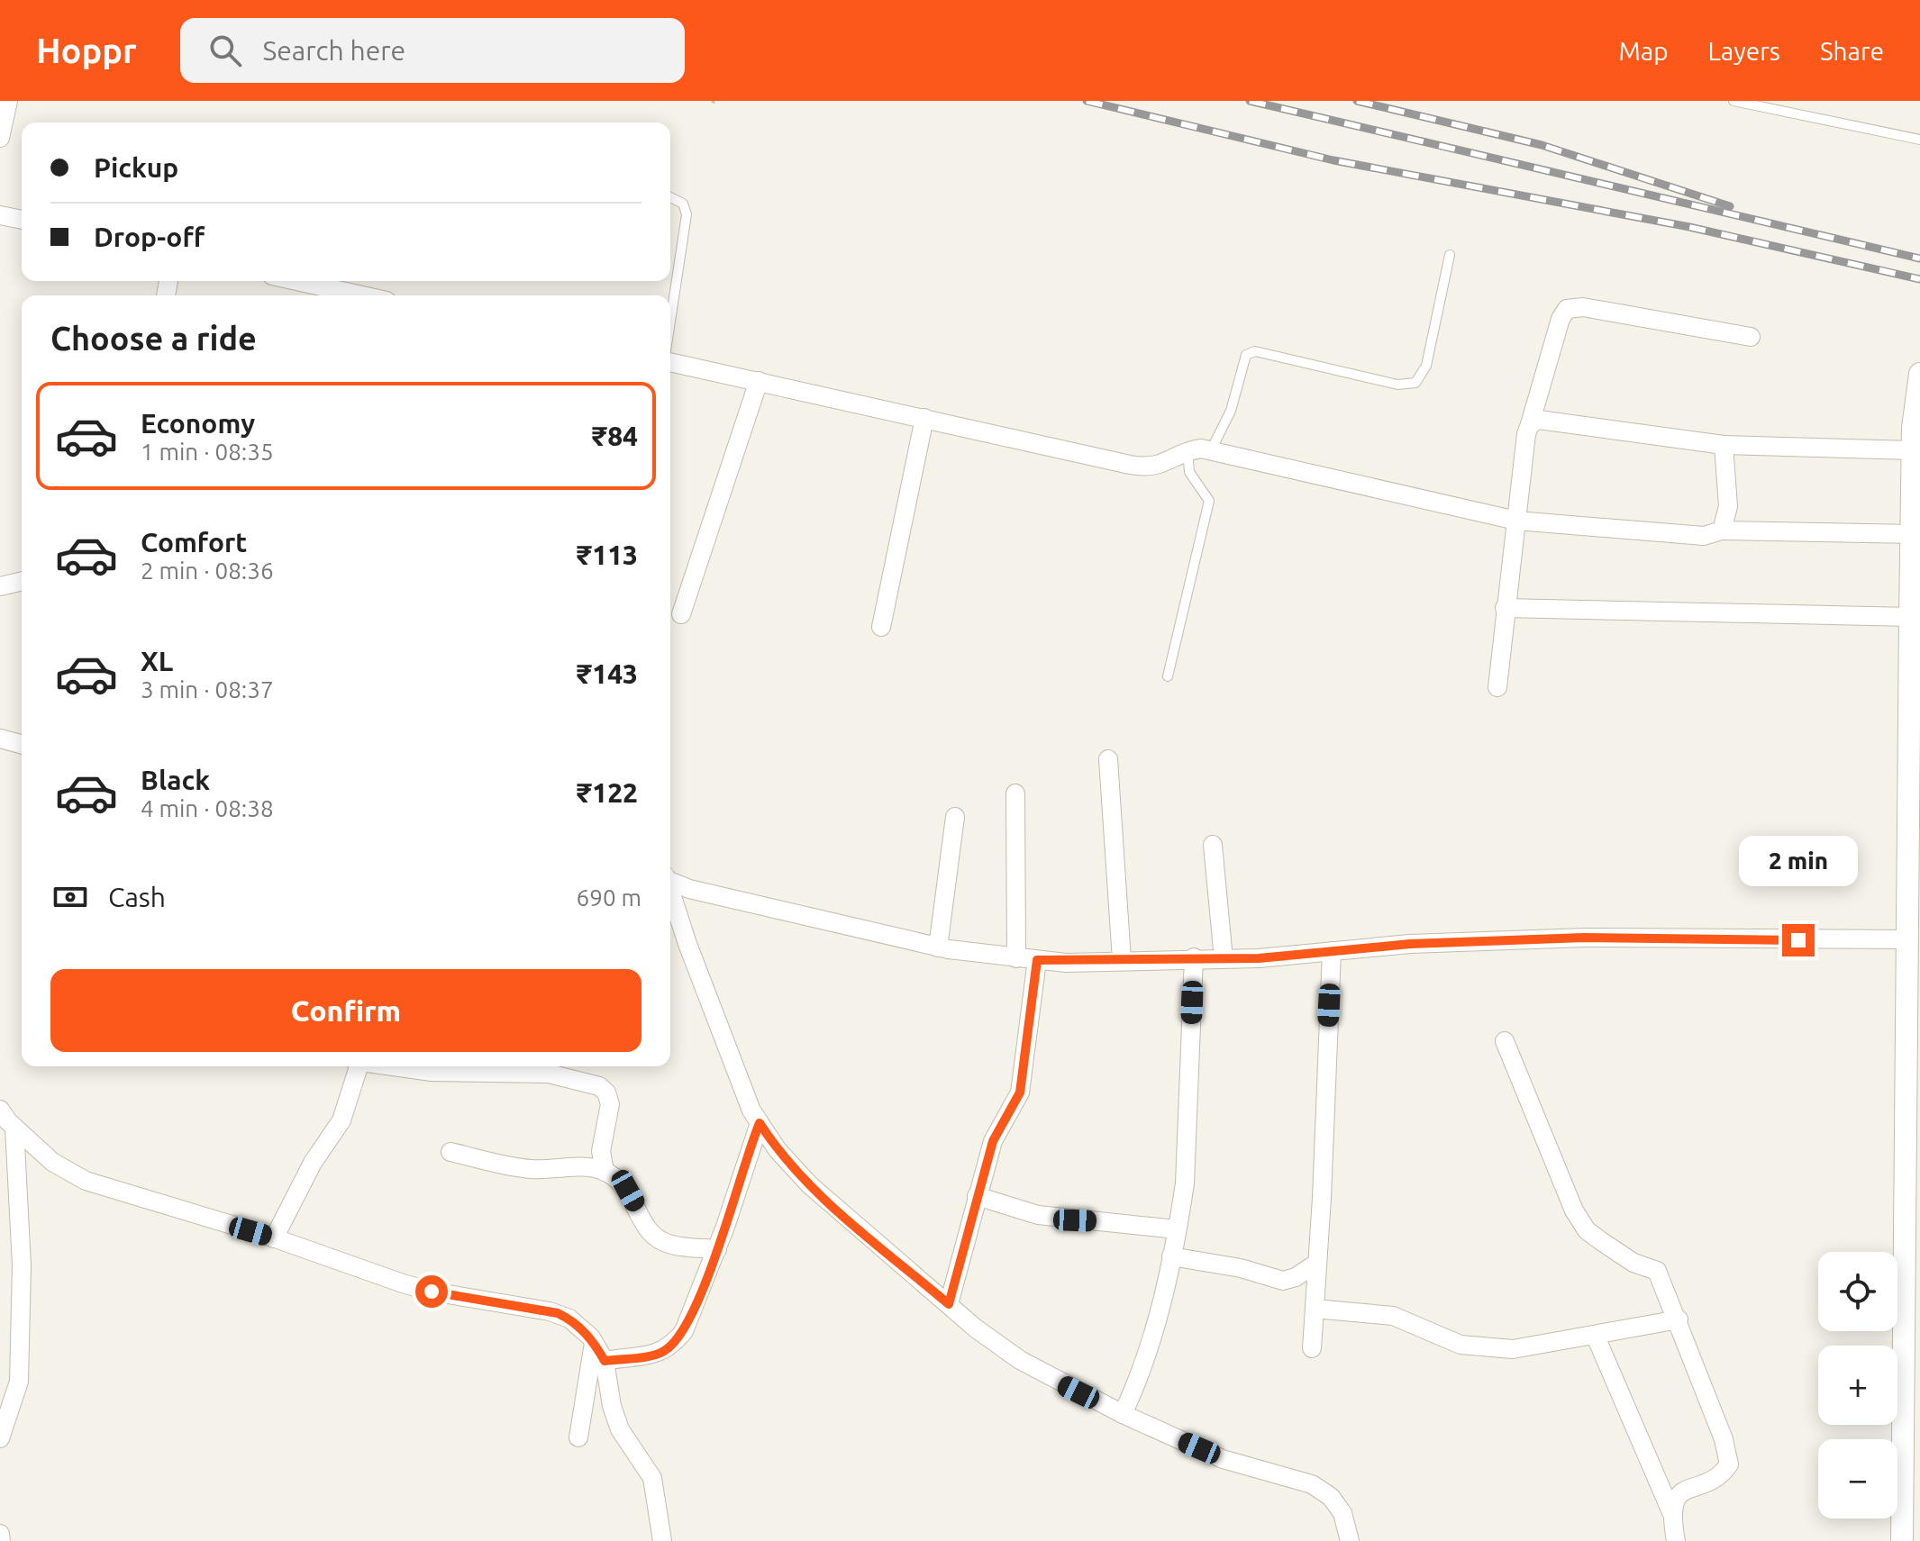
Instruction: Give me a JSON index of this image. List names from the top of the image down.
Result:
{
  "page": {
    "header": "Hoppr",
    "search": "Search here",
    "nav": ["Map", "Layers", "Share"],
    "banner": ["Pickup", "Drop-off"],
    "heading": "Choose a ride",
    "list": [
      {
        "name": "Economy",
        "note": "1 min · 08:35",
        "value": "₹84"
      },
      {
        "name": "Comfort",
        "note": "2 min · 08:36",
        "value": "₹113"
      },
      {
        "name": "XL",
        "note": "3 min · 08:37",
        "value": "₹143"
      },
      {
        "name": "Black",
        "note": "4 min · 08:38",
        "value": "₹122"
      }
    ],
    "bubble": "2 min",
    "pay": ["Cash", "690 m"],
    "buttons": "Confirm",
    "map_buttons": ["+", "−"]
  }
}
